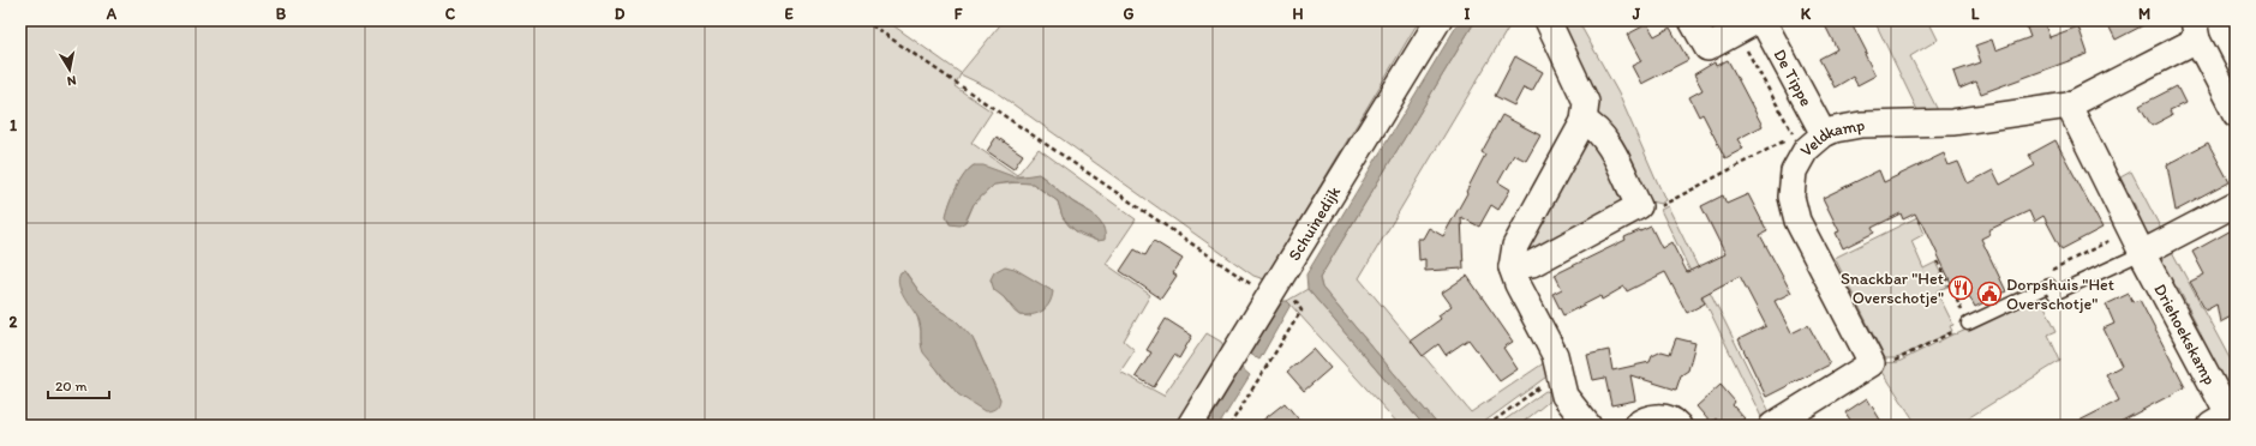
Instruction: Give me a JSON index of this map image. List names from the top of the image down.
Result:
{
  "streets": {
    "street": [
      "De Tippe",
      "Veldkamp",
      "Schuinedijk",
      "Driehoekskamp"
    ]
  },
  "crossings": [
    ["De Tippe", "Veldkamp"],
    ["Veldkamp", "Driehoekskamp"]
  ],
  "places": {
    "restaurant": ["Snackbar \"Het Overschotje\""],
    "public building": ["Dorpshuis \"Het Overschotje\""]
  },
  "scale_bar": "20 m",
  "north": "bottom",
  "grid": {
    "columns": [
      "A",
      "B",
      "C",
      "D",
      "E",
      "F",
      "G",
      "H",
      "I",
      "J",
      "K",
      "L",
      "M"
    ],
    "rows": ["1", "2"]
  }
}
